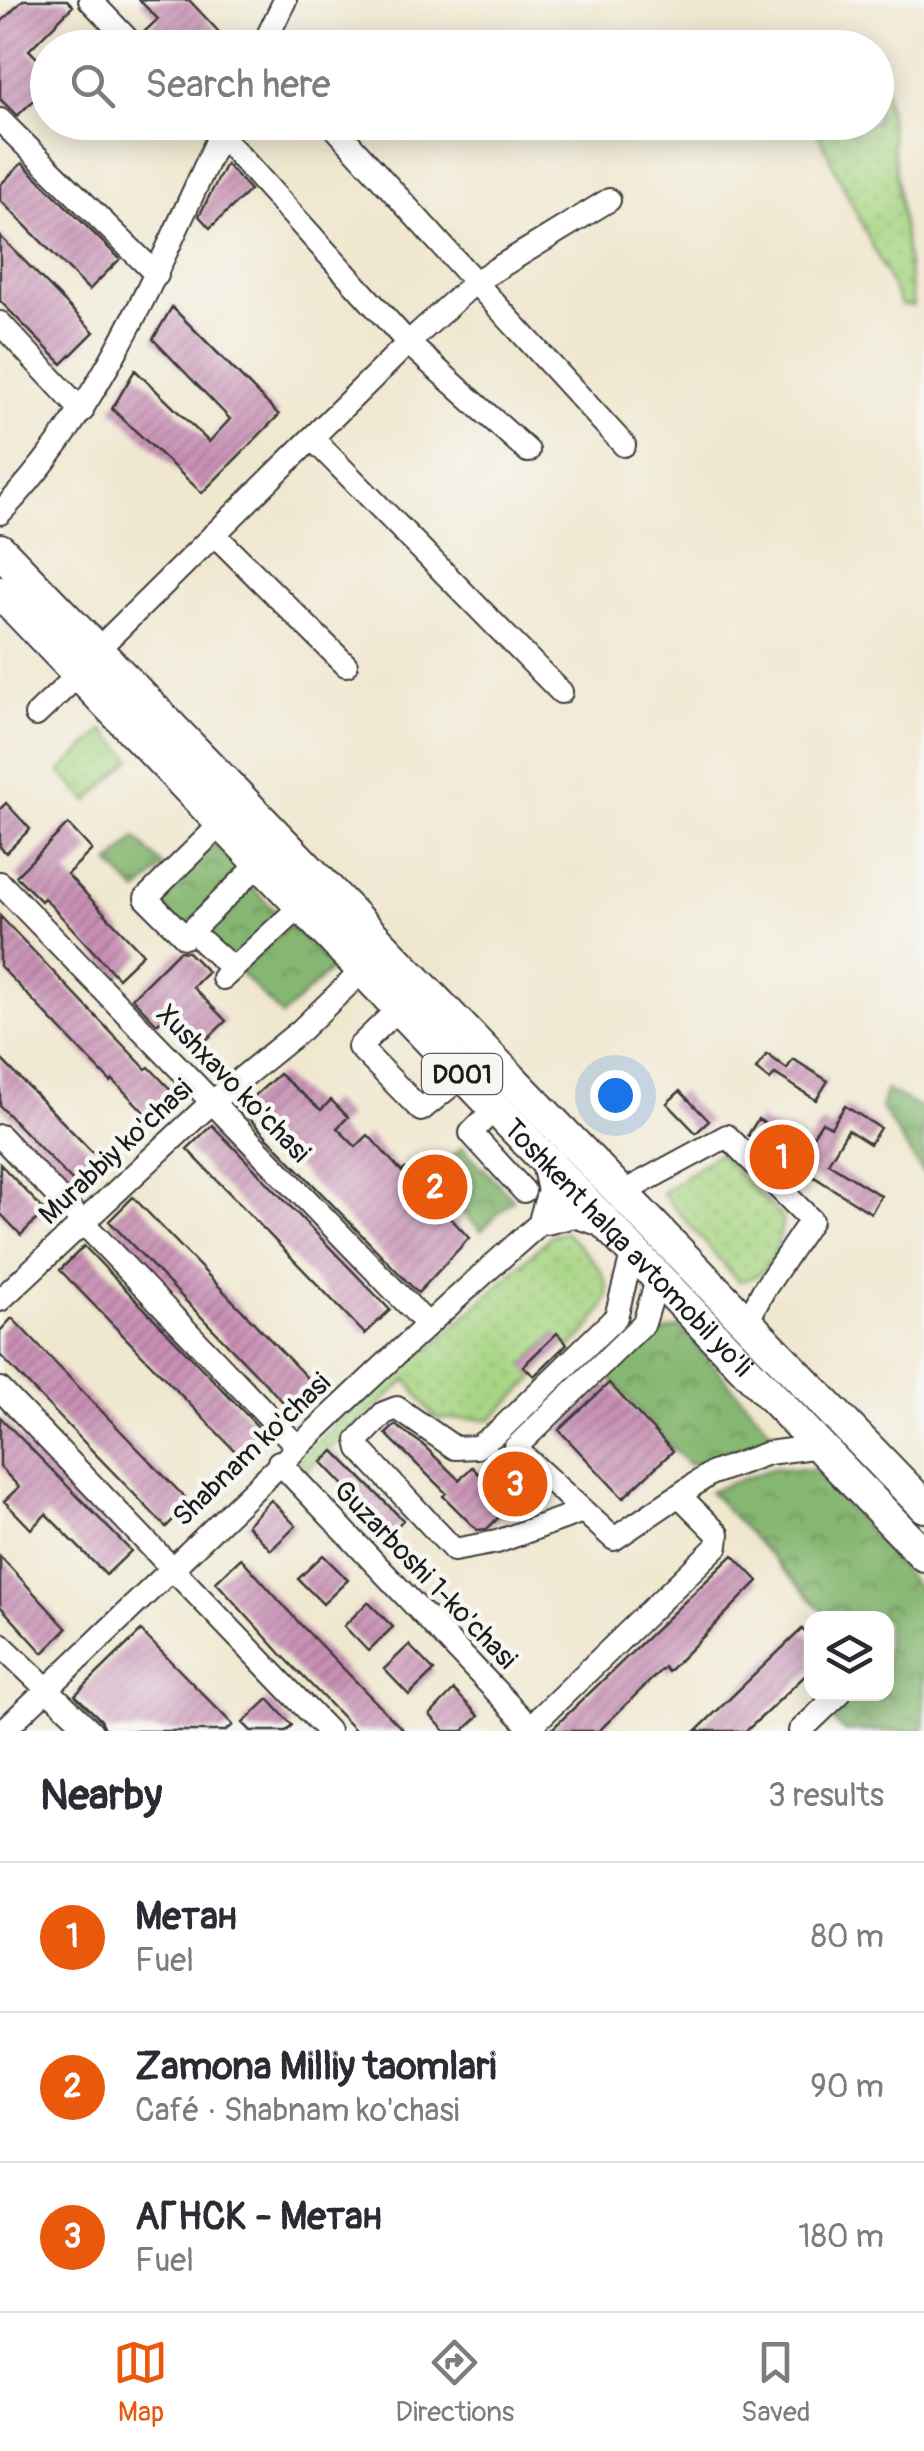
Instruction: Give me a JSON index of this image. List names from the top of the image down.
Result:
{
  "streets": {
    "highway": ["D001", "Toshkent halqa avtomobil yo'li"],
    "street": [
      "Xushxavo ko'chasi",
      "Murabbiy ko'chasi",
      "Shabnam ko'chasi",
      "Guzarboshi 1-ko'chasi"
    ]
  },
  "crossings": [
    ["Xushxavo ko'chasi", "Murabbiy ko'chasi"],
    ["Xushxavo ko'chasi", "Shabnam ko'chasi"],
    ["Murabbiy ko'chasi", "Toshkent halqa avtomobil yo'li"],
    ["Shabnam ko'chasi", "Guzarboshi 1-ko'chasi"]
  ],
  "page": {
    "search": "Search here",
    "pins": ["1", "2", "3"],
    "heading": ["Nearby", "3 results"],
    "list": [
      {
        "mark": "1",
        "name": "Метан",
        "note": "Fuel",
        "value": "80 m"
      },
      {
        "mark": "2",
        "name": "Zamona Milliy taomlari",
        "note": "Café · Shabnam ko'chasi",
        "value": "90 m"
      },
      {
        "mark": "3",
        "name": "АГНСК - Метан",
        "note": "Fuel",
        "value": "180 m"
      }
    ],
    "nav": ["Map", "Directions", "Saved"]
  }
}
